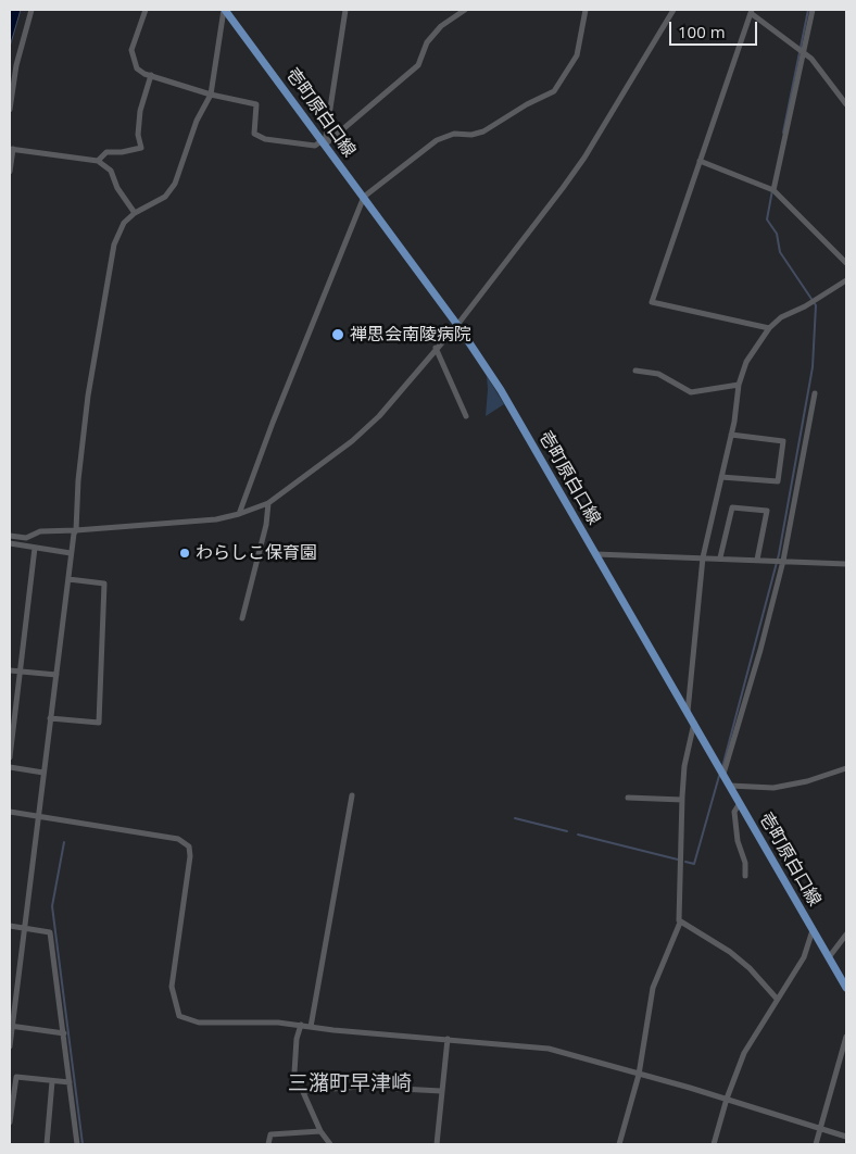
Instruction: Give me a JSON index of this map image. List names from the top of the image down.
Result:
{
  "streets": {
    "main road": ["壱町原白口線"]
  },
  "districts": ["三潴町早津崎"],
  "places": ["禅思会南陵病院", "わらしこ保育園"],
  "scale_bar": "100 m"
}
